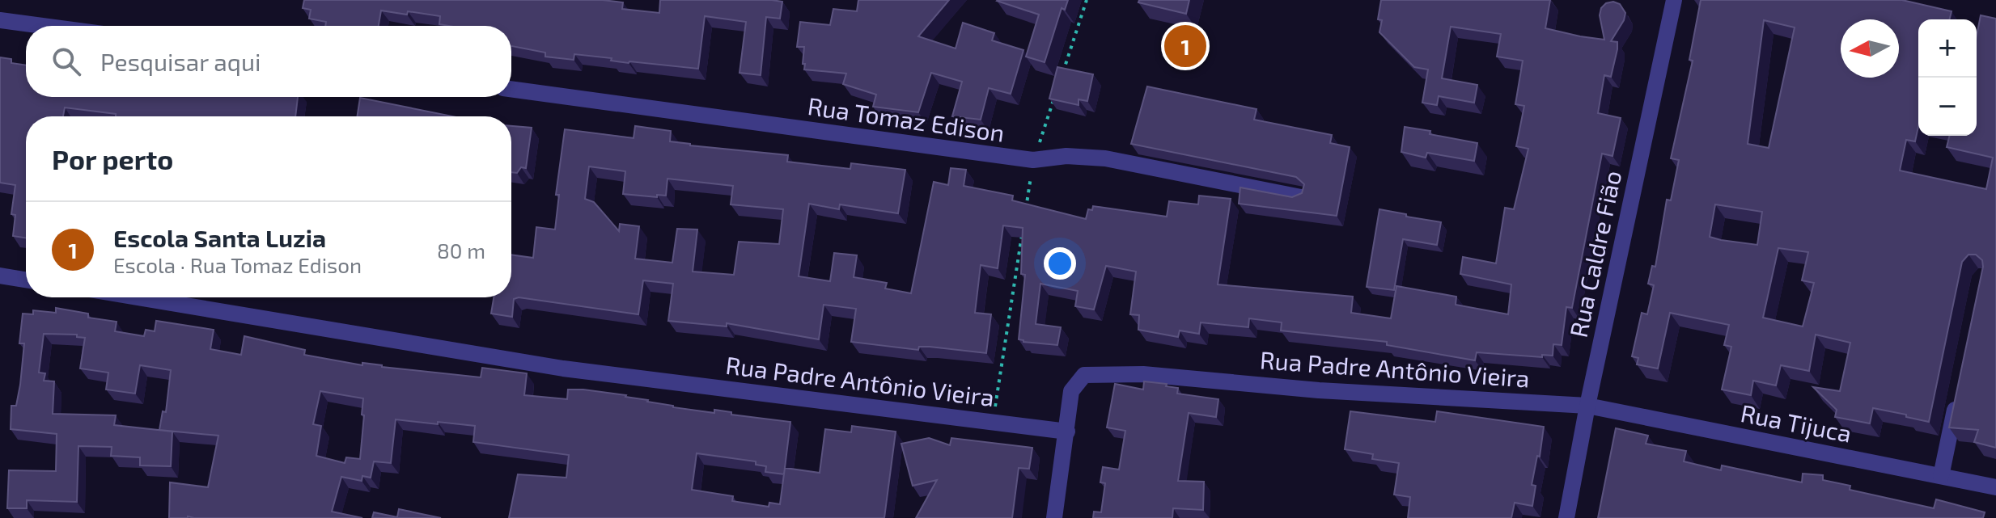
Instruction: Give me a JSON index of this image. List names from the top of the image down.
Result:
{
  "streets": {
    "street": [
      "Rua Tomaz Edison",
      "Rua Caldre Fião",
      "Rua Padre Antônio Vieira",
      "Rua Tijuca"
    ]
  },
  "crossings": [
    ["Rua Caldre Fião", "Rua Padre Antônio Vieira"],
    ["Rua Caldre Fião", "Rua Tijuca"],
    ["Rua Padre Antônio Vieira", "Rua Tijuca"]
  ],
  "north": "left",
  "page": {
    "map_buttons": ["+", "−"],
    "pins": "1",
    "search": "Pesquisar aqui",
    "heading": "Por perto",
    "list": [
      {
        "mark": "1",
        "name": "Escola Santa Luzia",
        "note": "Escola · Rua Tomaz Edison",
        "value": "80 m"
      }
    ]
  }
}
